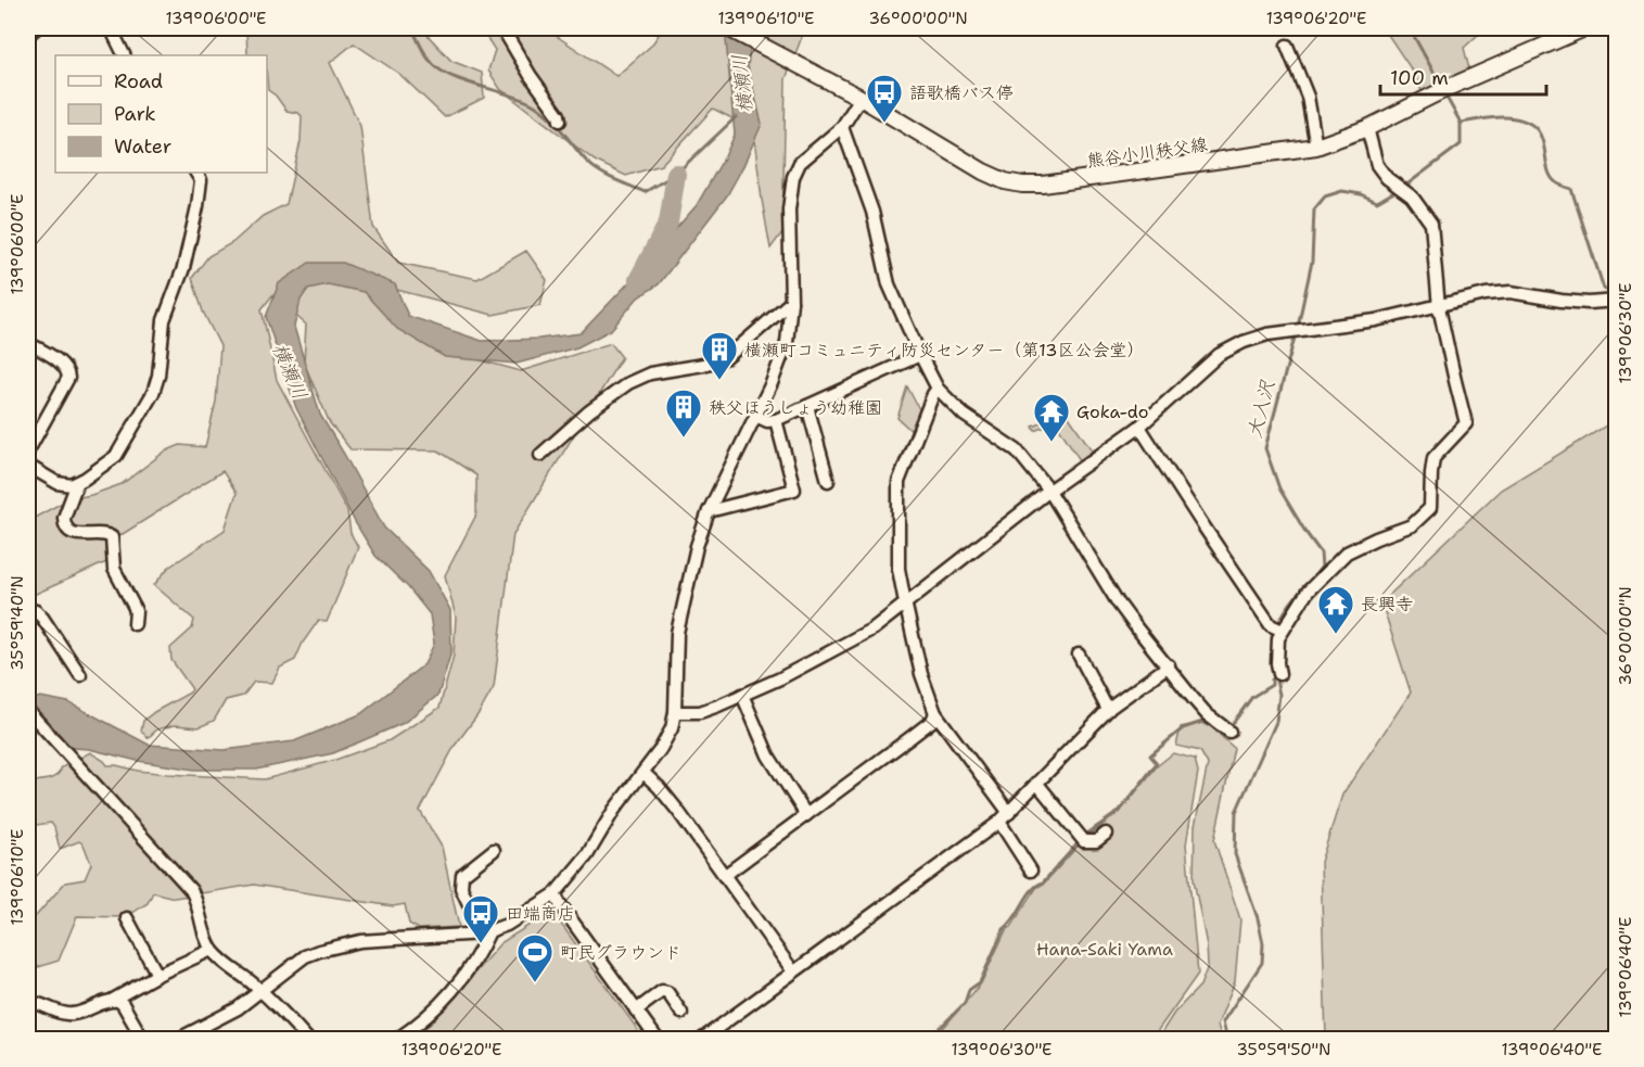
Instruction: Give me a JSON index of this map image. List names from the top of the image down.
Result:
{
  "streets": {
    "main road": ["熊谷小川秩父線"]
  },
  "water": ["横瀬川", "大入沢"],
  "parks": ["Hana-Saki Yama"],
  "places": {
    "bus stop": ["語歌橋バス停", "田端商店"],
    "building": ["横瀬町コミュニティ防災センター（第13区公会堂）", "秩父ほうしょう幼稚園"],
    "temple": ["Goka-do", "長興寺"],
    "sports": ["町民グラウンド"]
  },
  "legend": ["Road", "Park", "Water"],
  "scale_bar": "100 m",
  "coordinates": [
    "139°06'00\"E",
    "139°06'10\"E",
    "36°00'00\"N",
    "139°06'20\"E",
    "139°06'30\"E",
    "35°59'40\"N",
    "139°06'40\"E",
    "35°59'50\"N"
  ]
}
